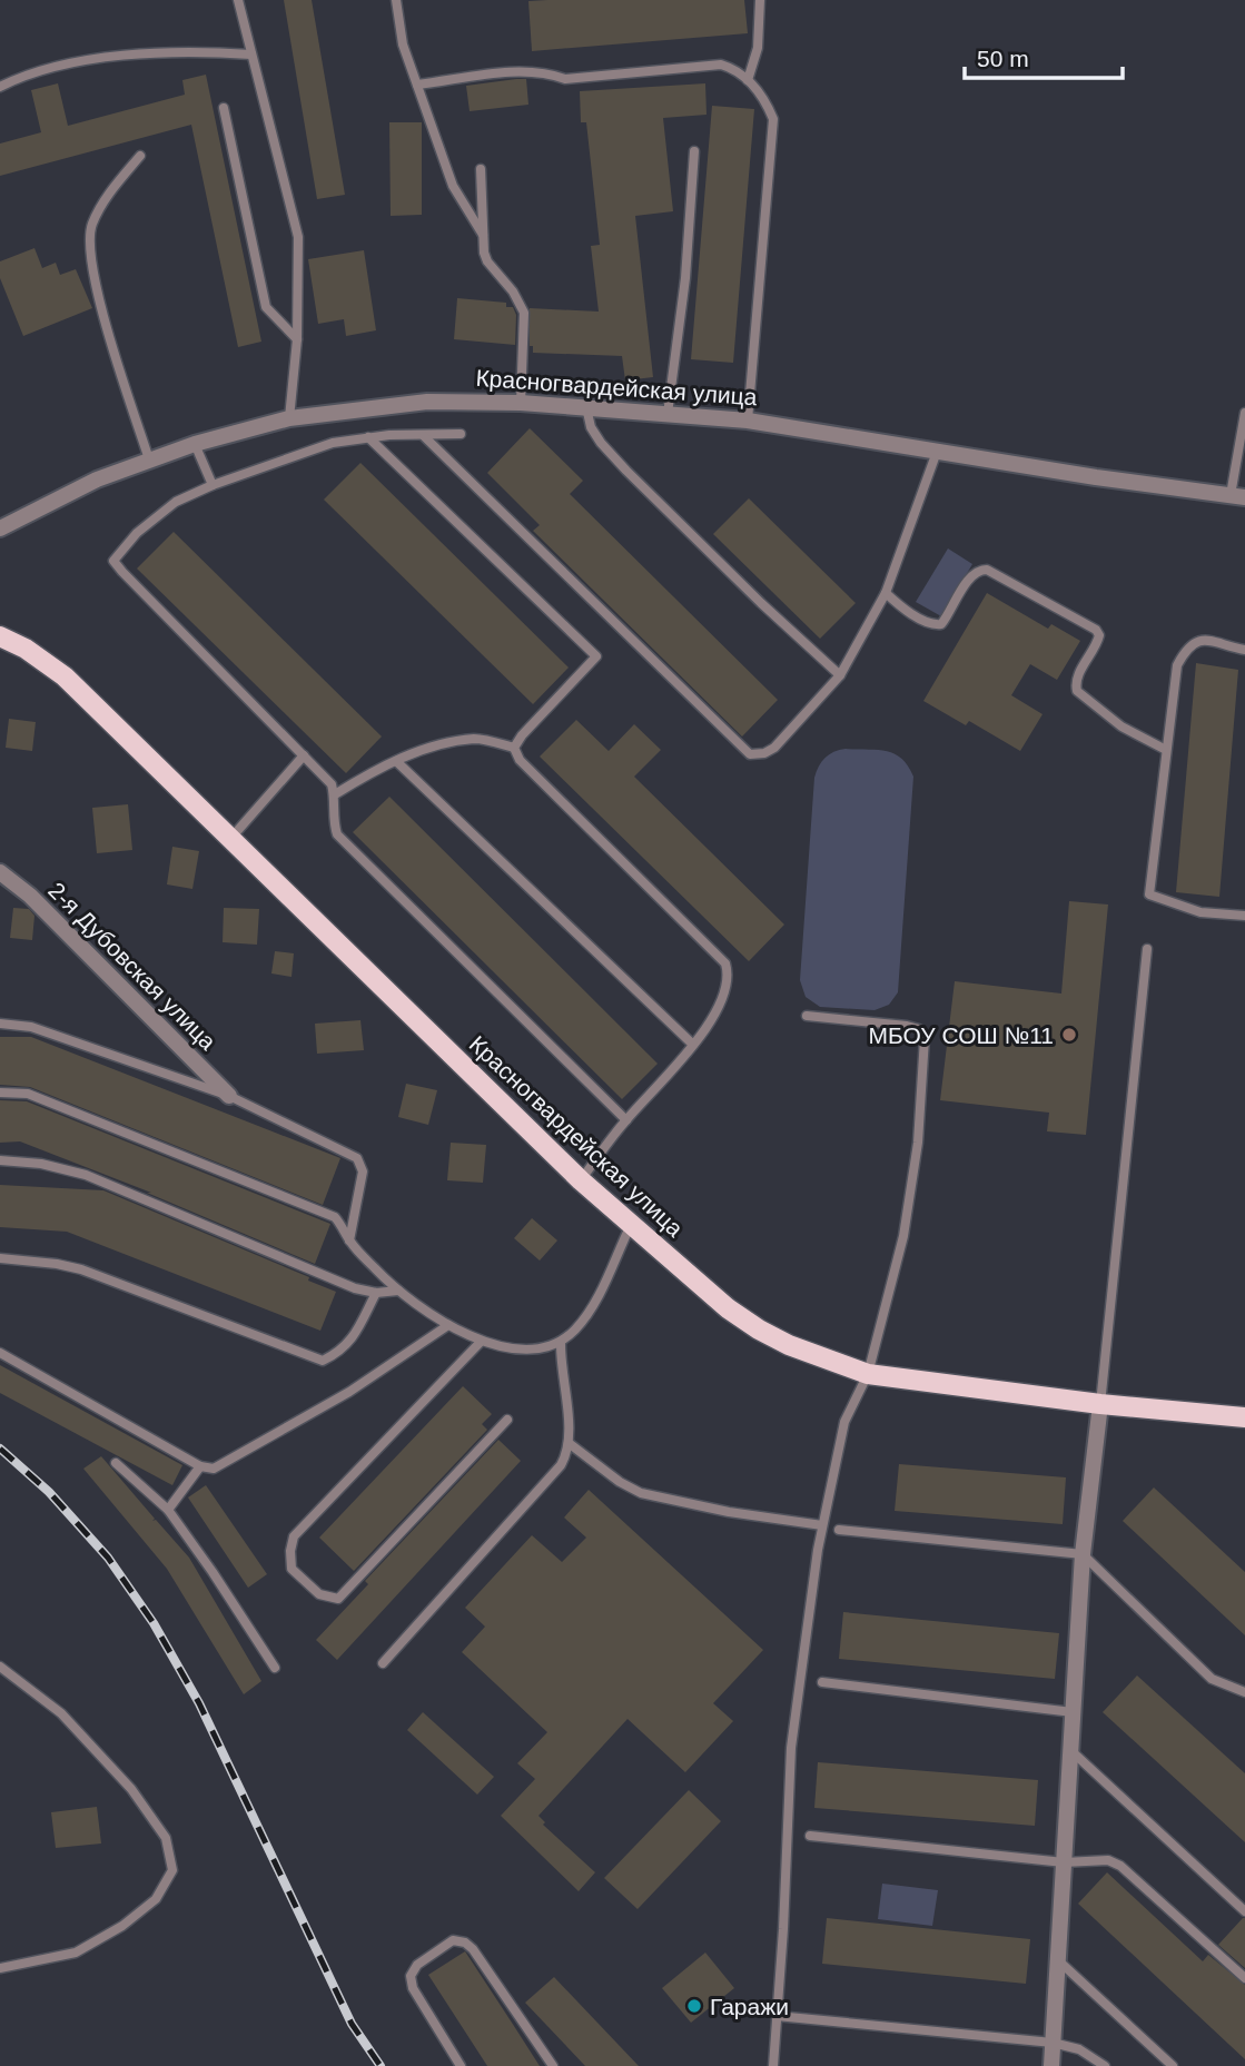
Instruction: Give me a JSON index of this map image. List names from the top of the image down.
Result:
{
  "streets": {
    "main road": ["Красногвардейская улица"],
    "street": ["2-я Дубовская улица"]
  },
  "places": ["МБОУ СОШ №11", "Гаражи"],
  "scale_bar": "50 m"
}
